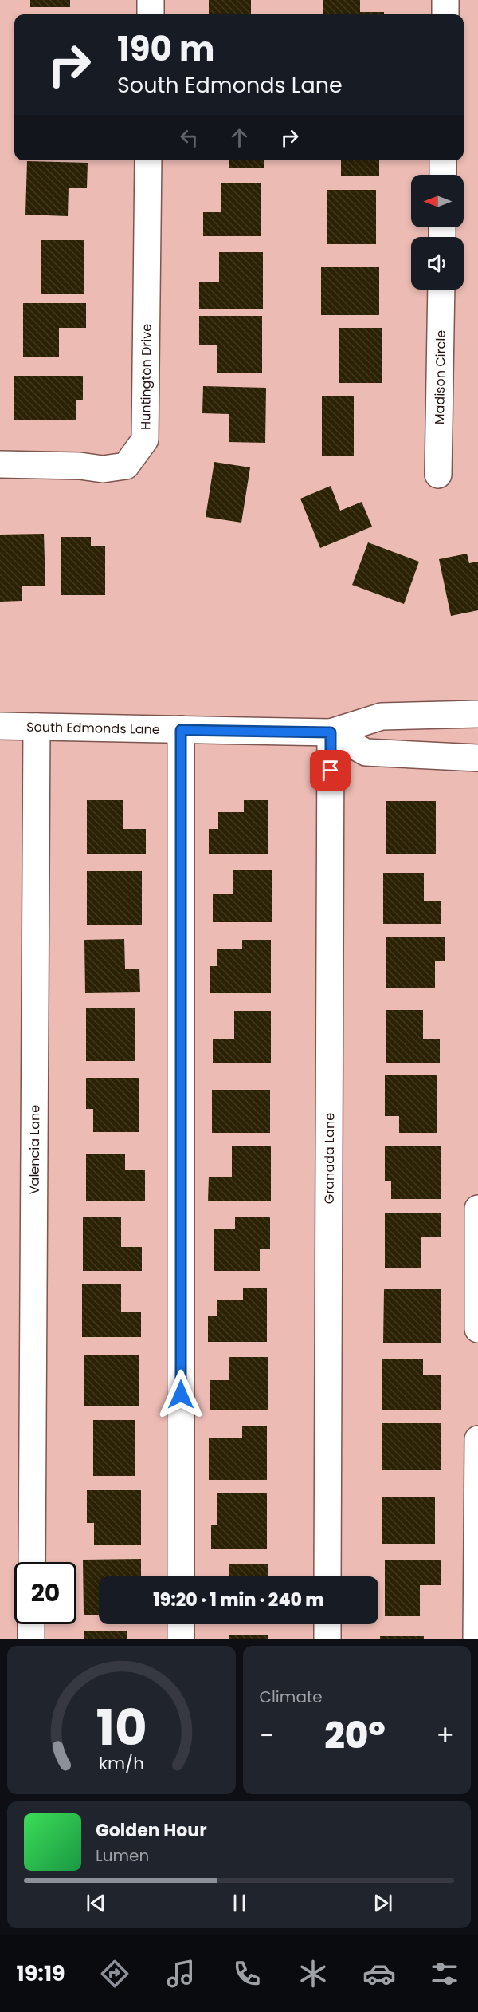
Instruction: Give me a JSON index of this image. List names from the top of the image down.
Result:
{
  "streets": {
    "street": [
      "Huntington Drive",
      "Madison Circle",
      "South Edmonds Lane",
      "Valencia Lane",
      "Granada Lane"
    ]
  },
  "crossings": [
    ["South Edmonds Lane", "Valencia Lane"],
    ["South Edmonds Lane", "Granada Lane"]
  ],
  "north": "left",
  "page": {
    "turn": ["190 m", "South Edmonds Lane"],
    "limit": "20",
    "trip": "19:20 · 1 min · 240 m",
    "tile": "Climate",
    "heat": ["−", "20°", "+"],
    "song": ["Golden Hour", "Lumen"],
    "tabs": "19:19",
    "gauge": ["10", "km/h"]
  }
}
